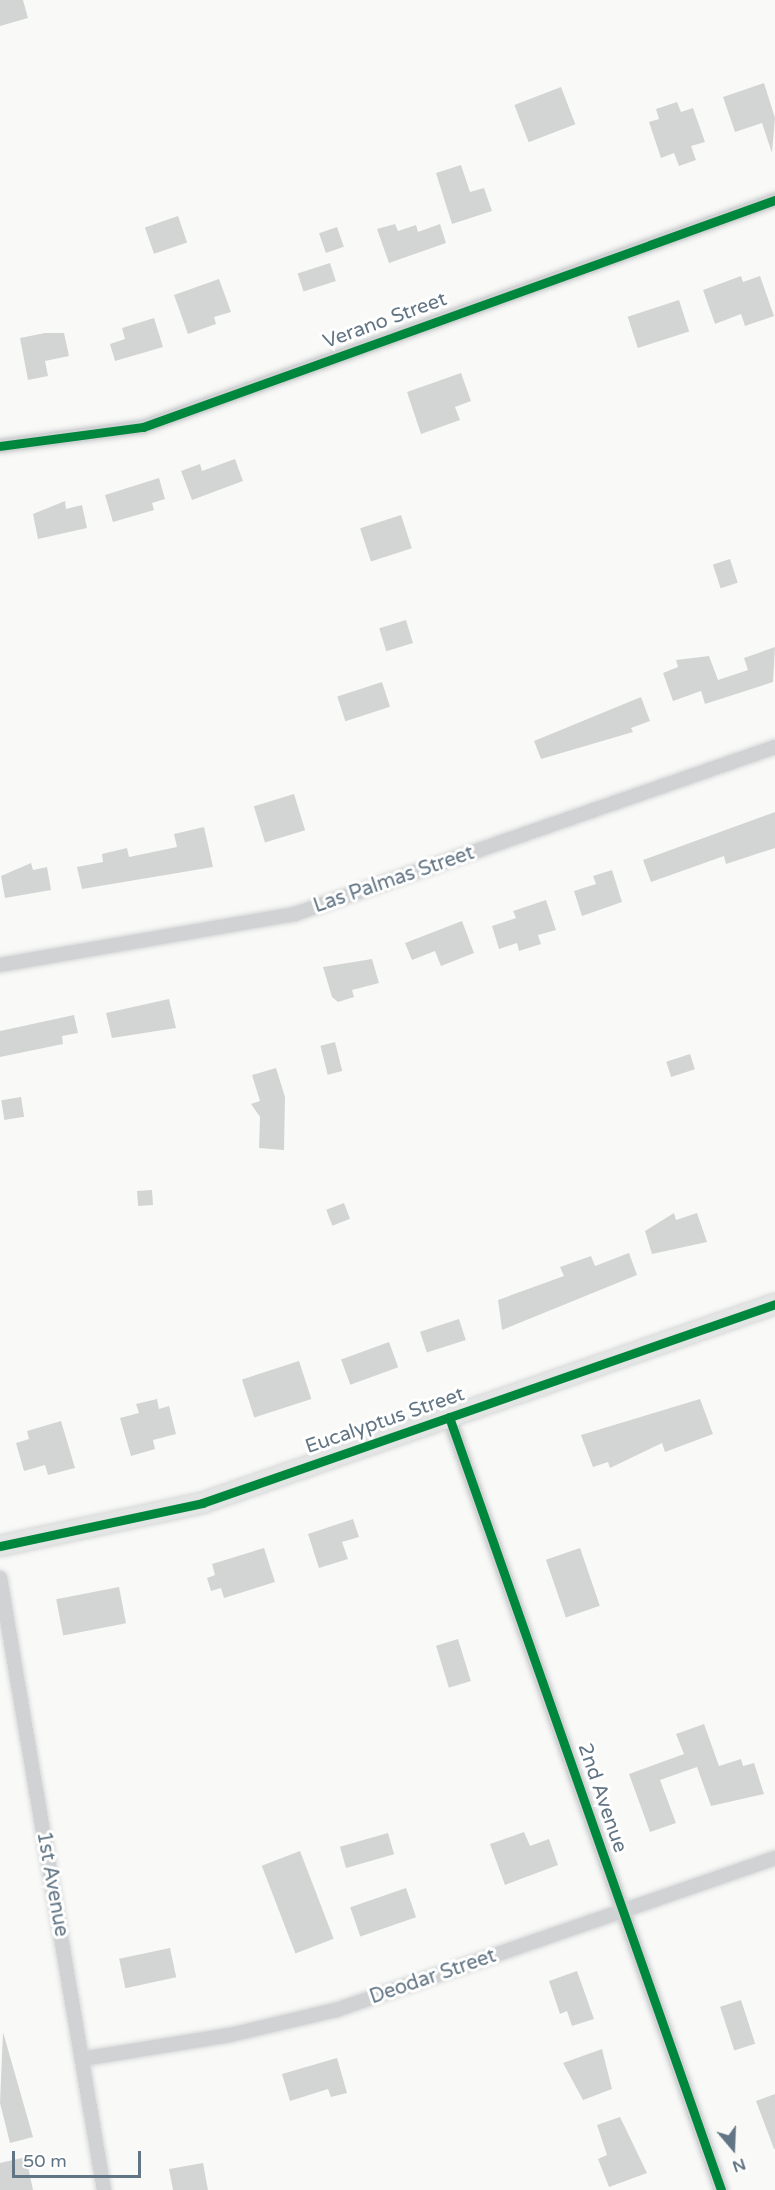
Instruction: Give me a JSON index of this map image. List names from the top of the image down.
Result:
{
  "streets": {
    "main road": ["Eucalyptus Street"],
    "street": [
      "Verano Street",
      "Las Palmas Street",
      "2nd Avenue",
      "1st Avenue",
      "Deodar Street"
    ]
  },
  "crossings": [
    ["Eucalyptus Street", "2nd Avenue"],
    ["2nd Avenue", "Deodar Street"],
    ["1st Avenue", "Deodar Street"]
  ],
  "scale_bar": "50 m",
  "north": "bottom"
}
